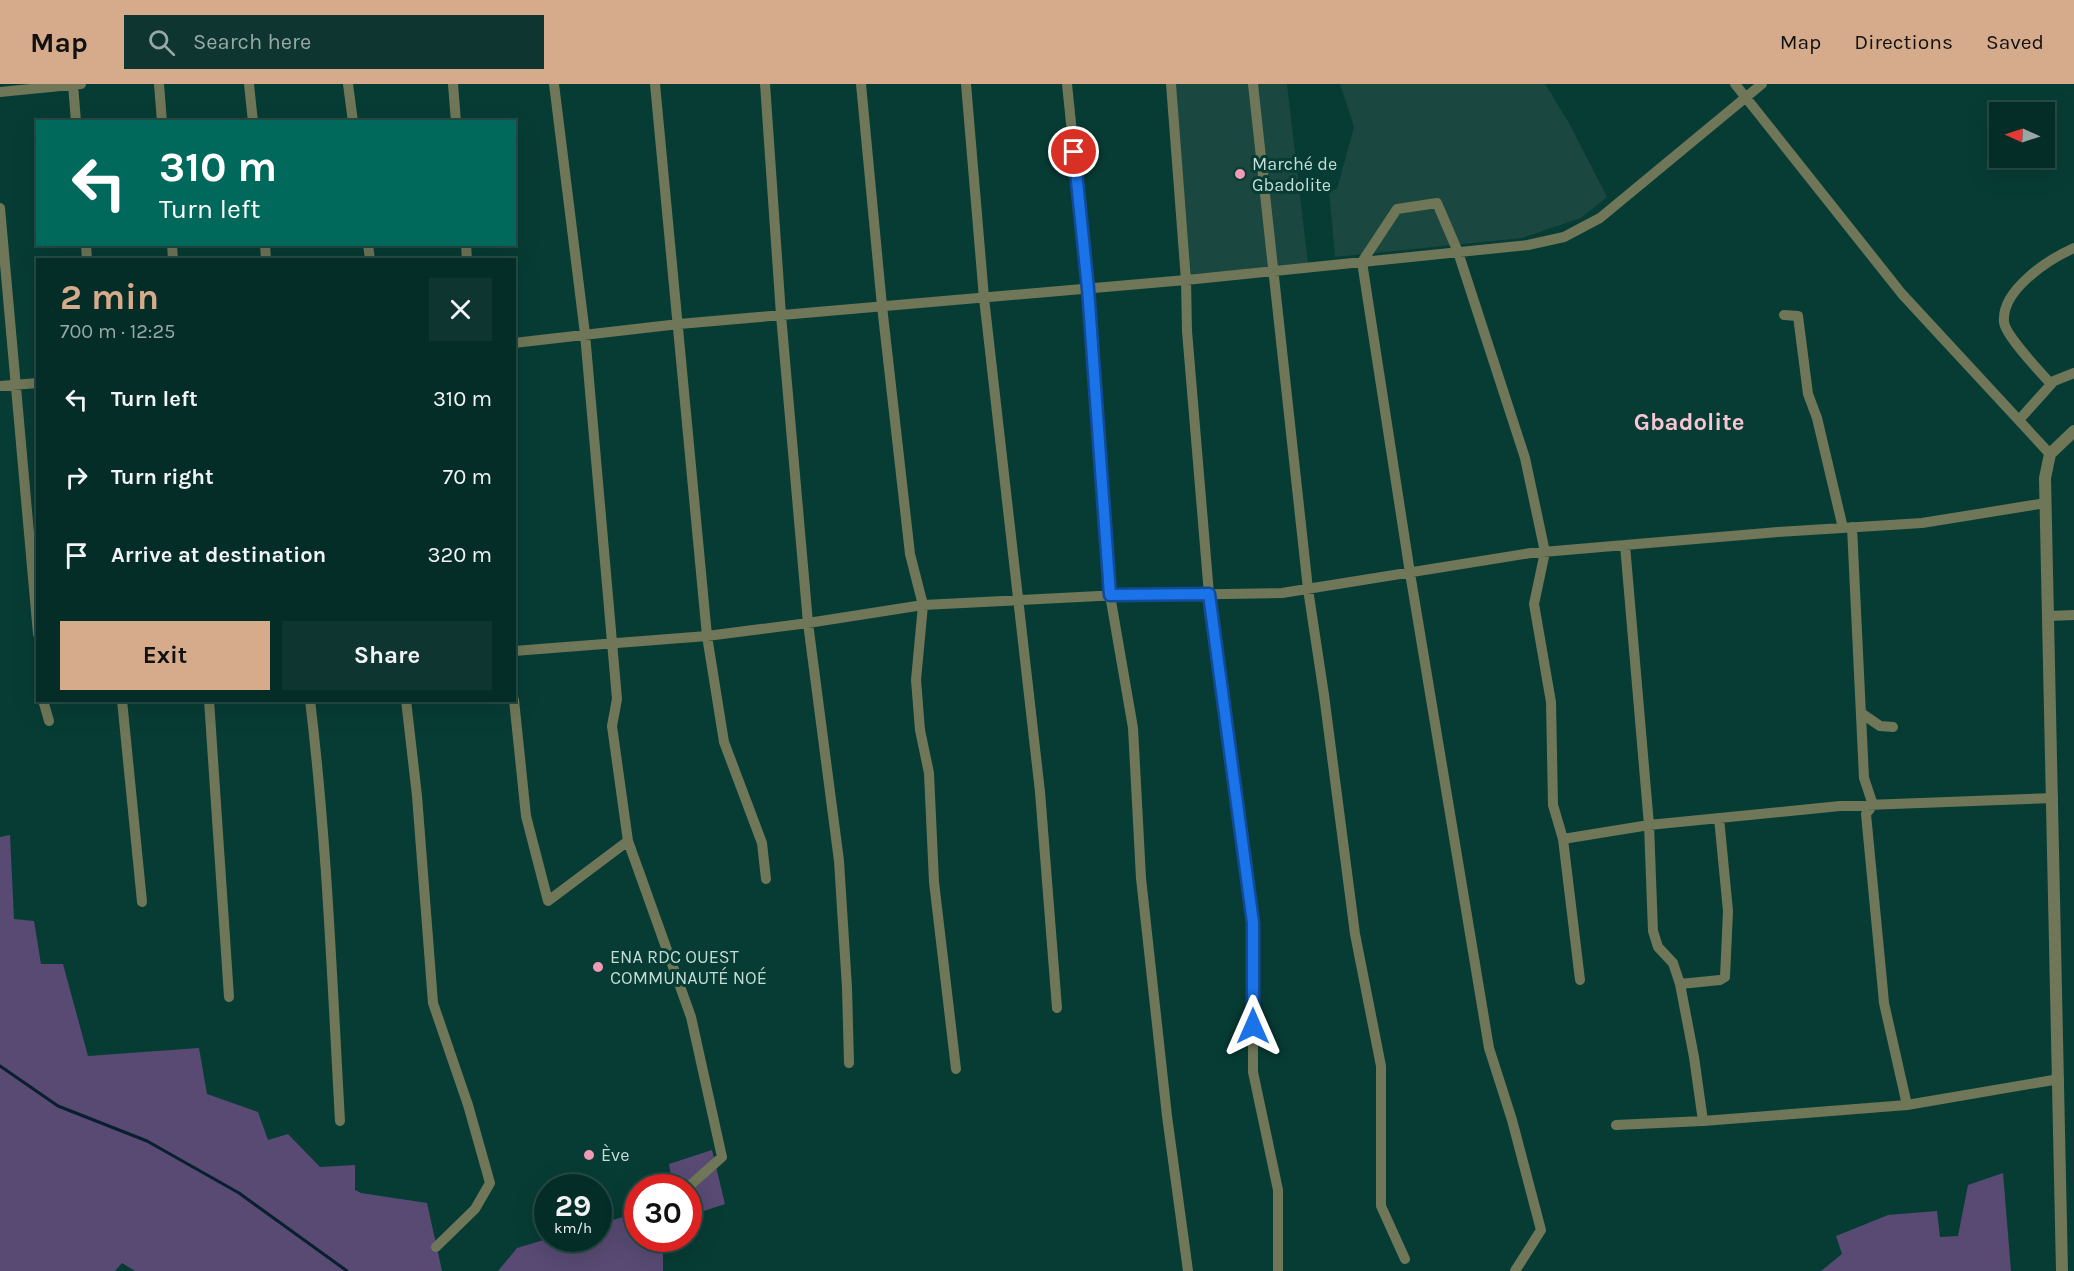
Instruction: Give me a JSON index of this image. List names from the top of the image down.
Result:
{
  "districts": ["Gbadolite"],
  "places": ["Marché de Gbadolite", "ENA RDC OUEST COMMUNAUTÉ NOÉ", "Ève"],
  "north": "left",
  "page": {
    "header": "Map",
    "search": "Search here",
    "nav": ["Map", "Directions", "Saved"],
    "turn": ["310 m", "Turn left"],
    "heading": ["2 min", "700 m · 12:25"],
    "list": [
      {
        "name": "Turn left",
        "value": "310 m"
      },
      {
        "name": "Turn right",
        "value": "70 m"
      },
      {
        "name": "Arrive at destination",
        "value": "320 m"
      }
    ],
    "buttons": ["Exit", "Share"],
    "speed": "29 km/h",
    "limit": "30"
  }
}
